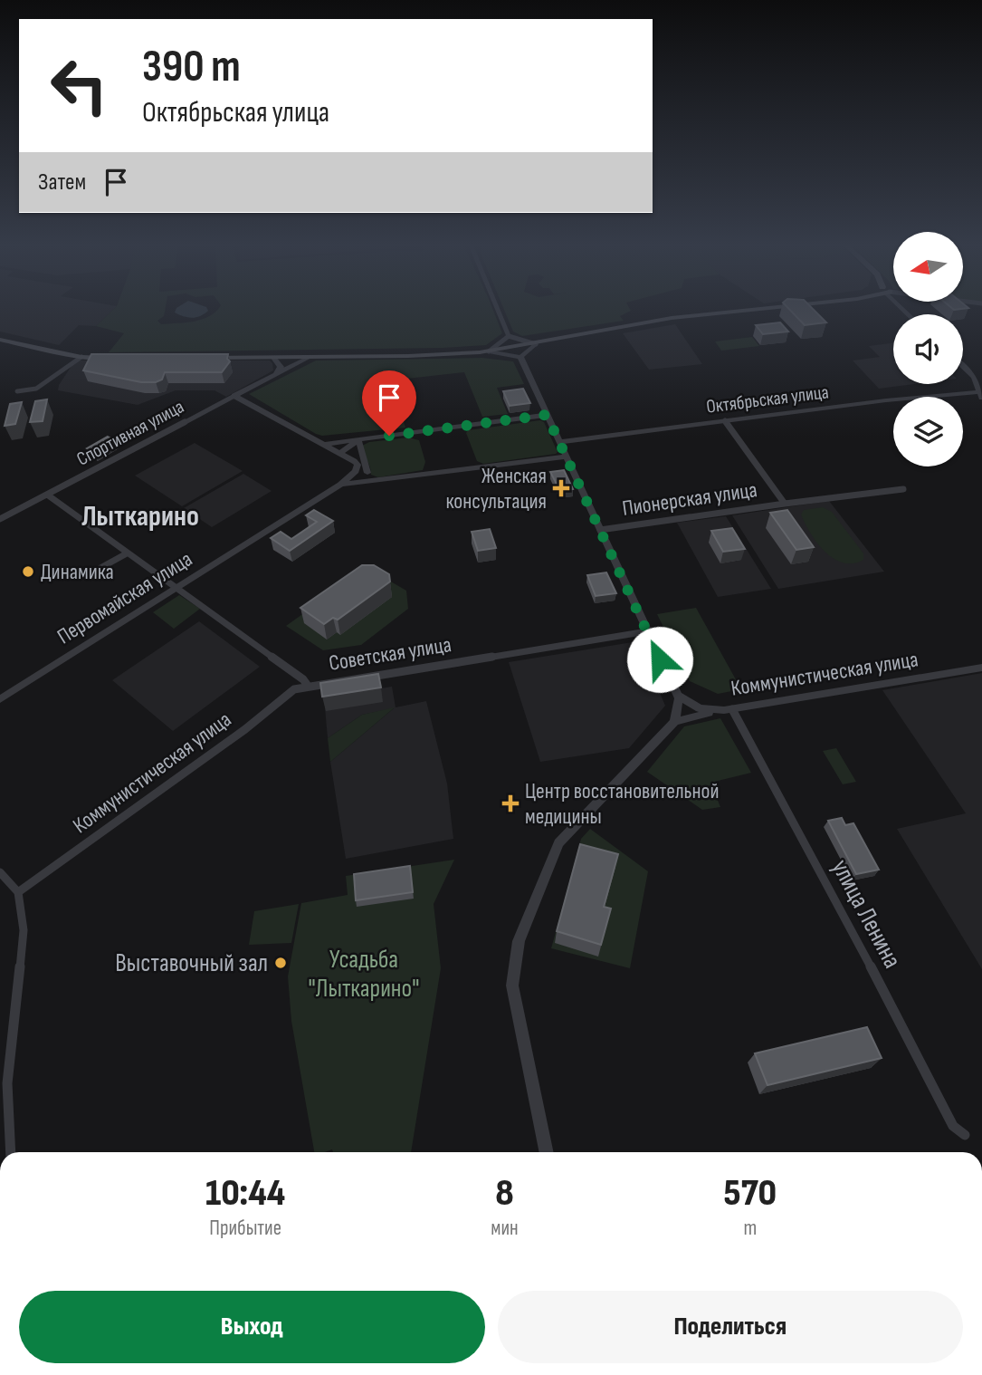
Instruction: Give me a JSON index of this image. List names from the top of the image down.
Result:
{
  "streets": {
    "street": [
      "Октябрьская улица",
      "Спортивная улица",
      "Пионерская улица",
      "Первомайская улица",
      "Советская улица",
      "Коммунистическая улица",
      "улица Ленина"
    ]
  },
  "crossings": [
    ["Спортивная улица", "Советская улица"],
    ["Первомайская улица", "Советская улица"],
    ["Советская улица", "Коммунистическая улица"],
    ["Коммунистическая улица", "улица Ленина"]
  ],
  "districts": ["Лыткарино"],
  "parks": ["Усадьба \"Лыткарино\""],
  "places": {
    "health": ["Женская консультация", "Центр восстановительной медицины"],
    "other": ["Динамика", "Выставочный зал"]
  },
  "north": "left",
  "page": {
    "turn": ["390 m", "Октябрьская улица"],
    "then": "Затем",
    "eta": [
      "10:44",
      "Прибытие",
      "8",
      "мин",
      "570",
      "m"
    ],
    "buttons": ["Выход", "Поделиться"]
  }
}
